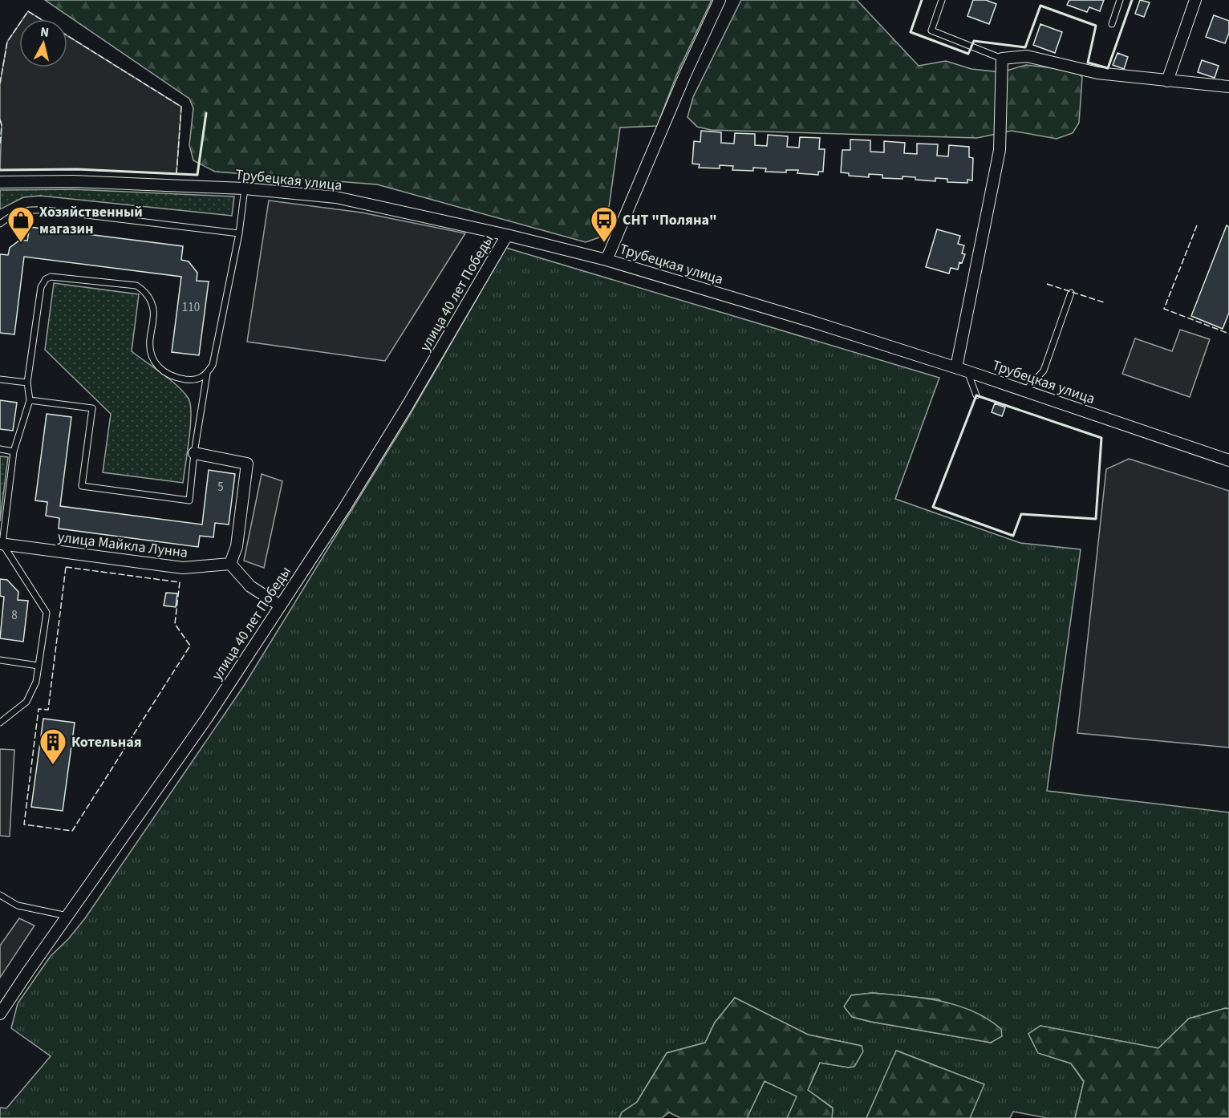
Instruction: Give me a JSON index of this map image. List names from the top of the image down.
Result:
{
  "streets": {
    "street": ["Трубецкая улица", "улица 40 лет Победы", "улица Майкла Лунна"]
  },
  "crossings": [
    ["Трубецкая улица", "улица 40 лет Победы"]
  ],
  "places": {
    "shop": ["Хозяйственный магазин"],
    "bus stop": ["СНТ \"Поляна\""],
    "building": ["Котельная"]
  },
  "house_numbers": ["110", "5", "8"],
  "north": "top"
}
